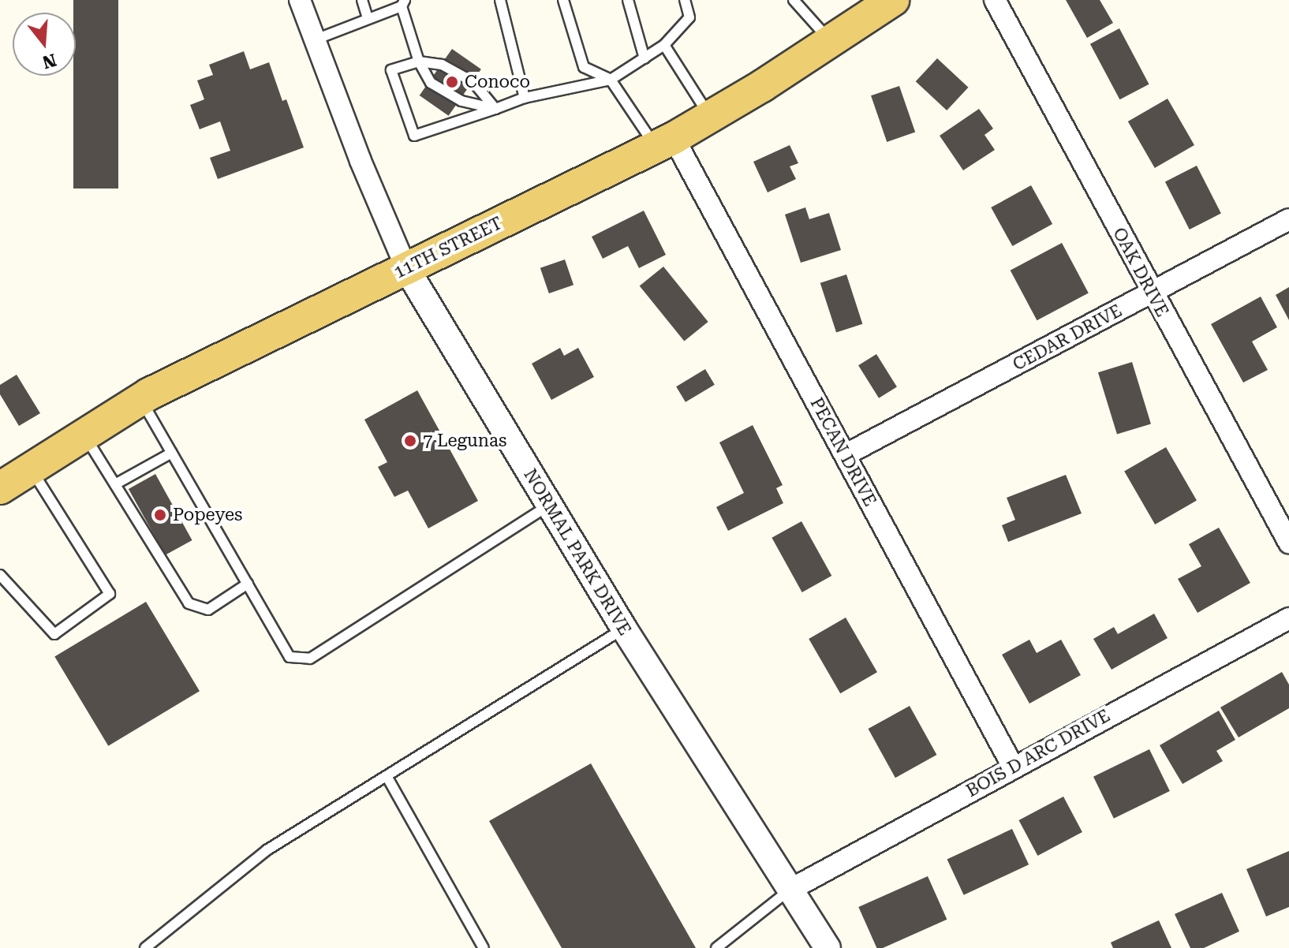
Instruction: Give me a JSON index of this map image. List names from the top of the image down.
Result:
{
  "streets": {
    "main road": ["11TH STREET"],
    "street": [
      "OAK DRIVE",
      "CEDAR DRIVE",
      "PECAN DRIVE",
      "NORMAL PARK DRIVE",
      "BOIS D ARC DRIVE"
    ]
  },
  "crossings": [
    ["11TH STREET", "PECAN DRIVE"],
    ["11TH STREET", "NORMAL PARK DRIVE"],
    ["OAK DRIVE", "CEDAR DRIVE"],
    ["CEDAR DRIVE", "PECAN DRIVE"],
    ["PECAN DRIVE", "BOIS D ARC DRIVE"],
    ["NORMAL PARK DRIVE", "BOIS D ARC DRIVE"]
  ],
  "places": ["Conoco", "7 Legunas", "Popeyes"],
  "north": "bottom"
}
